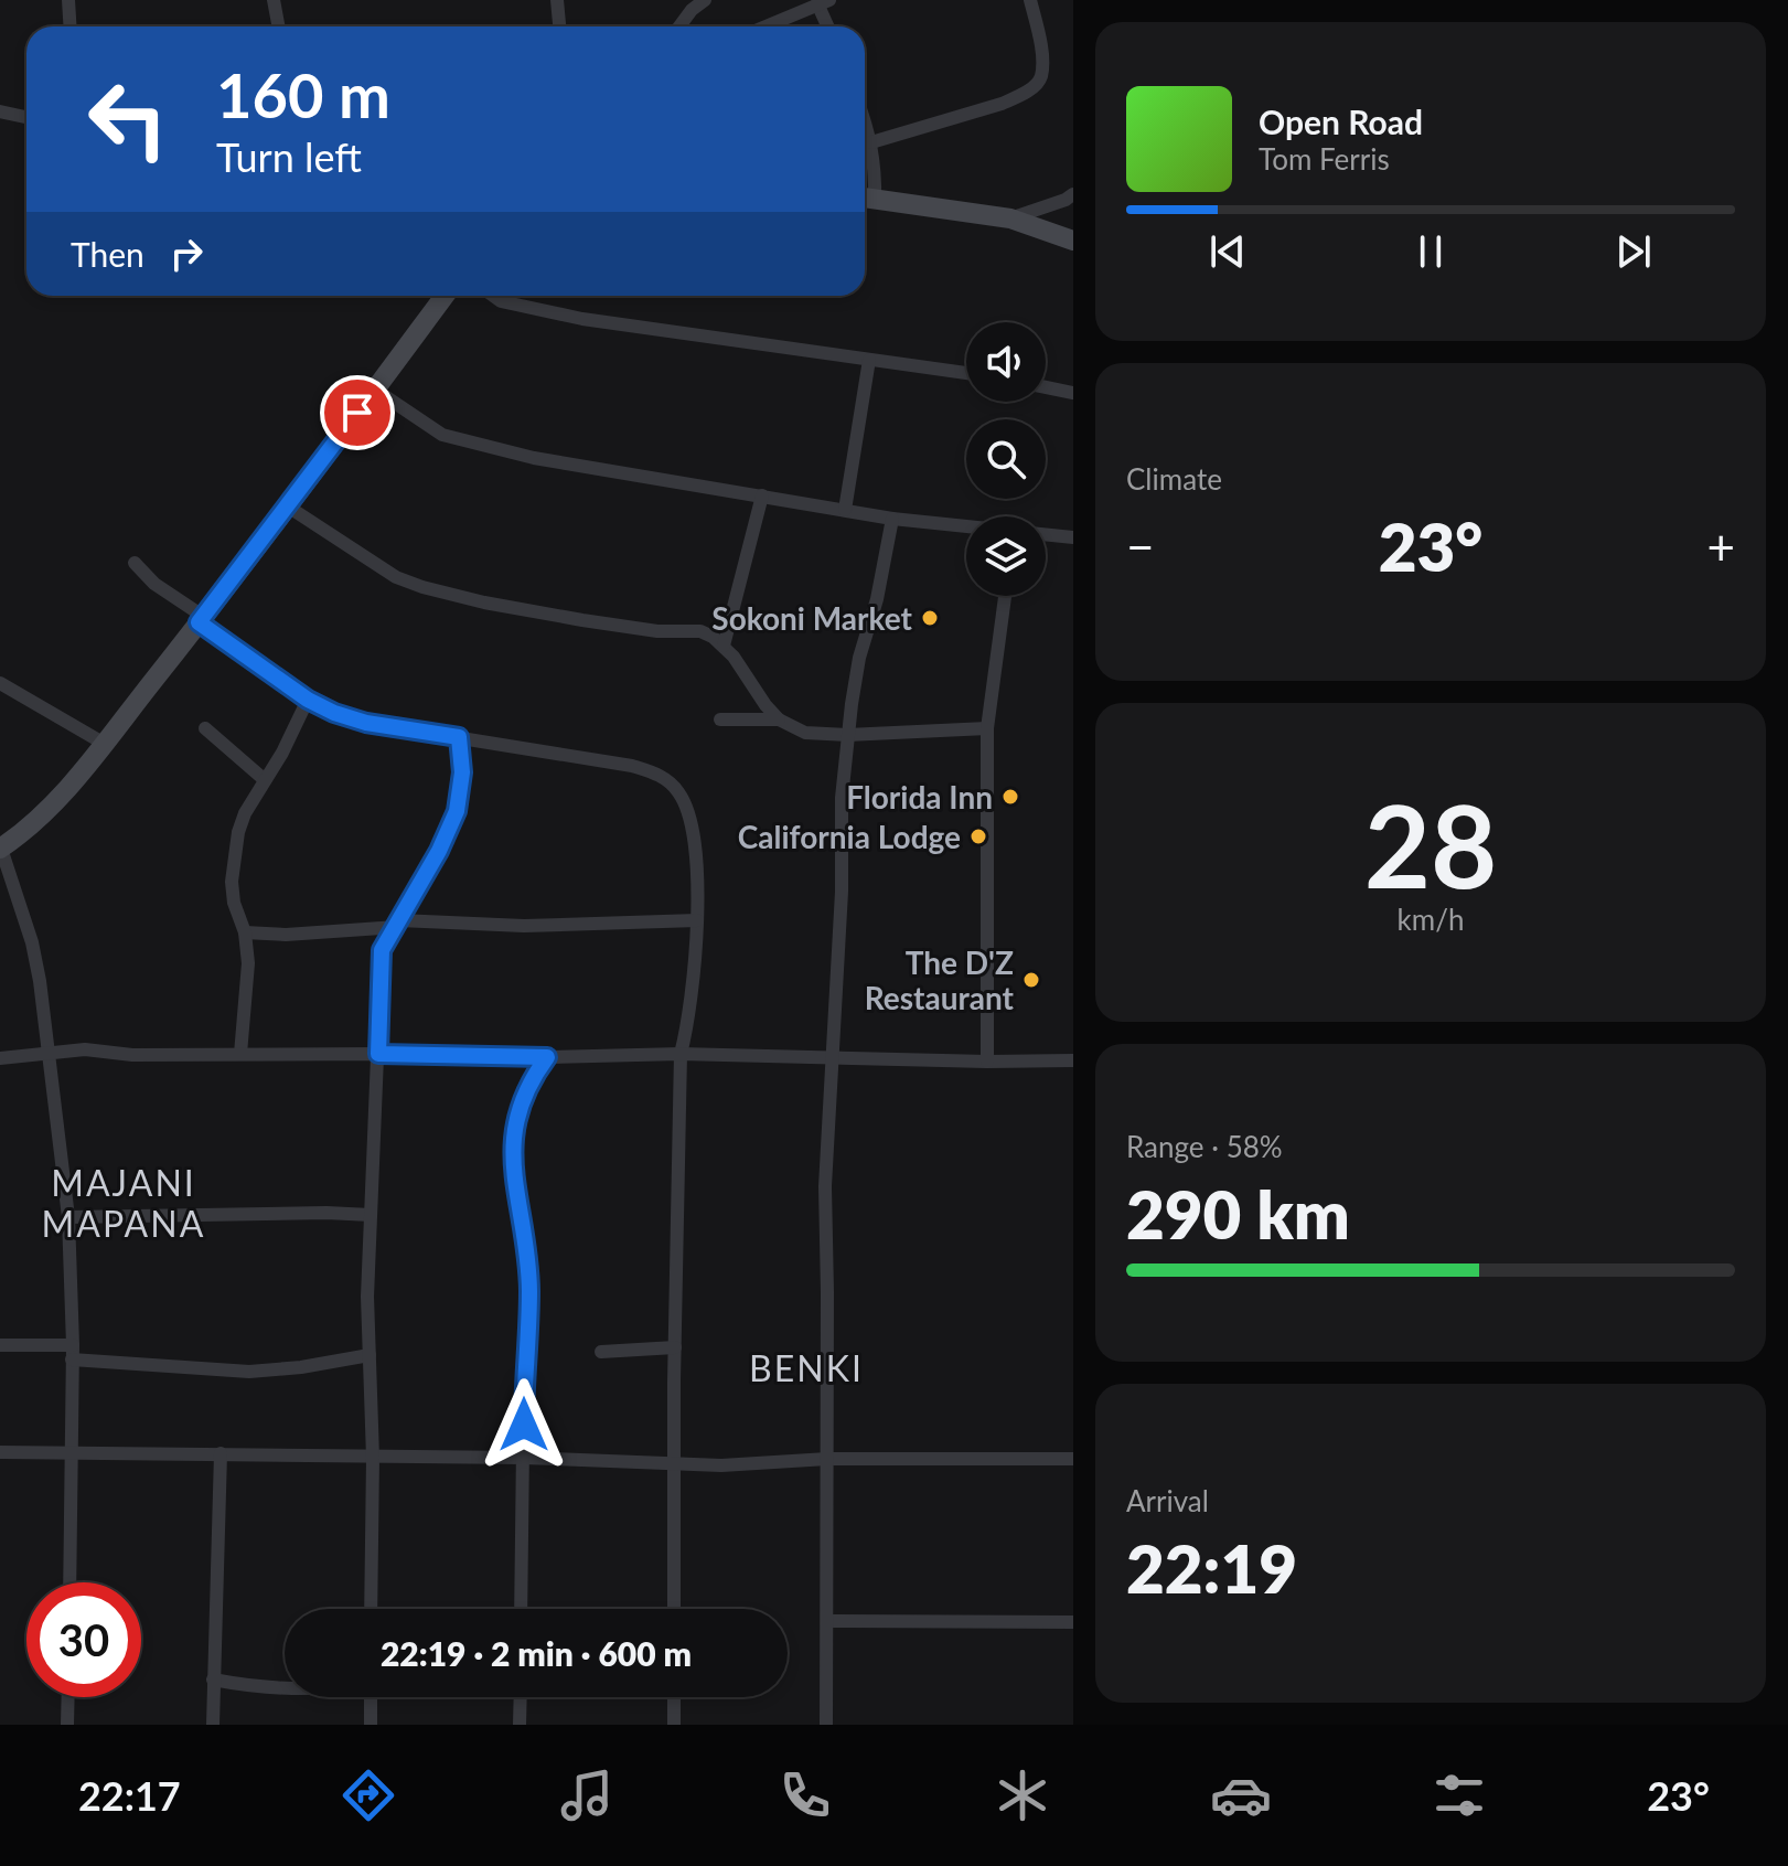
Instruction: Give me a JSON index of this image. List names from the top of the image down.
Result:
{
  "districts": ["MAJANI MAPANA", "BENKI"],
  "places": [
    "Sokoni Market",
    "Florida Inn",
    "California Lodge",
    "The D'Z Restaurant"
  ],
  "page": {
    "turn": ["160 m", "Turn left"],
    "song": ["Open Road", "Tom Ferris"],
    "then": "Then",
    "tile": [
      "Climate",
      ["28", "km/h"],
      ["Range · 58%", "290 km"],
      ["Arrival", "22:19"]
    ],
    "heat": ["−", "23°", "+"],
    "limit": "30",
    "trip": "22:19 · 2 min · 600 m",
    "tabs": ["22:17", "23°"]
  }
}
